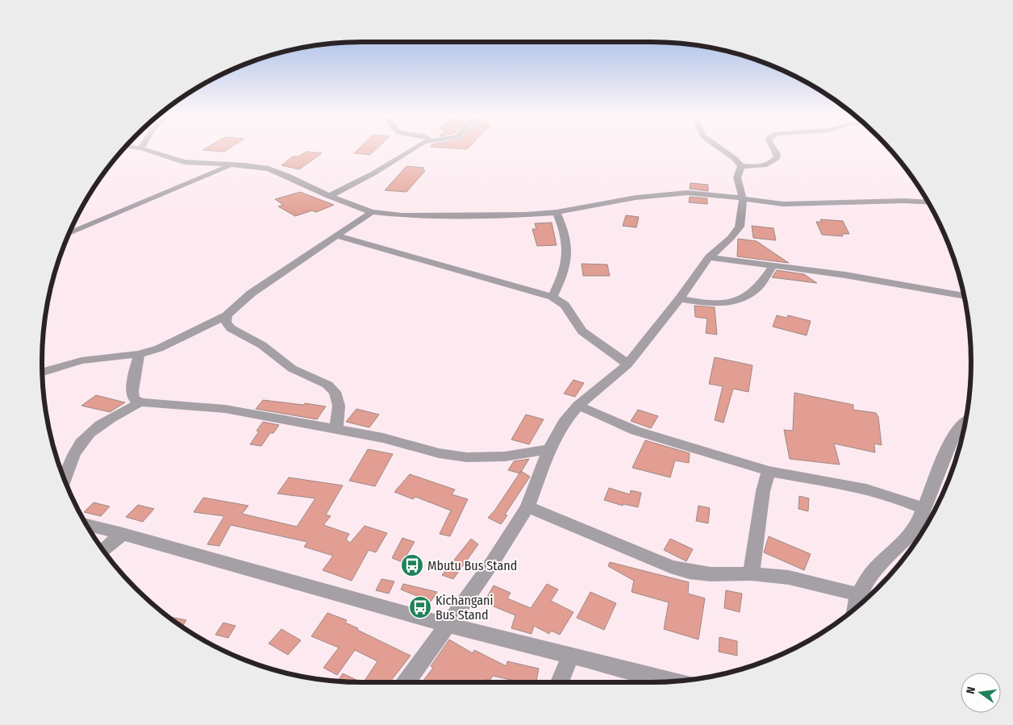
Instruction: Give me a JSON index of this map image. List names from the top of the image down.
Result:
{
  "places": {
    "bus stop": ["Mbutu Bus Stand", "Kichangani Bus Stand"]
  },
  "north": "left"
}
